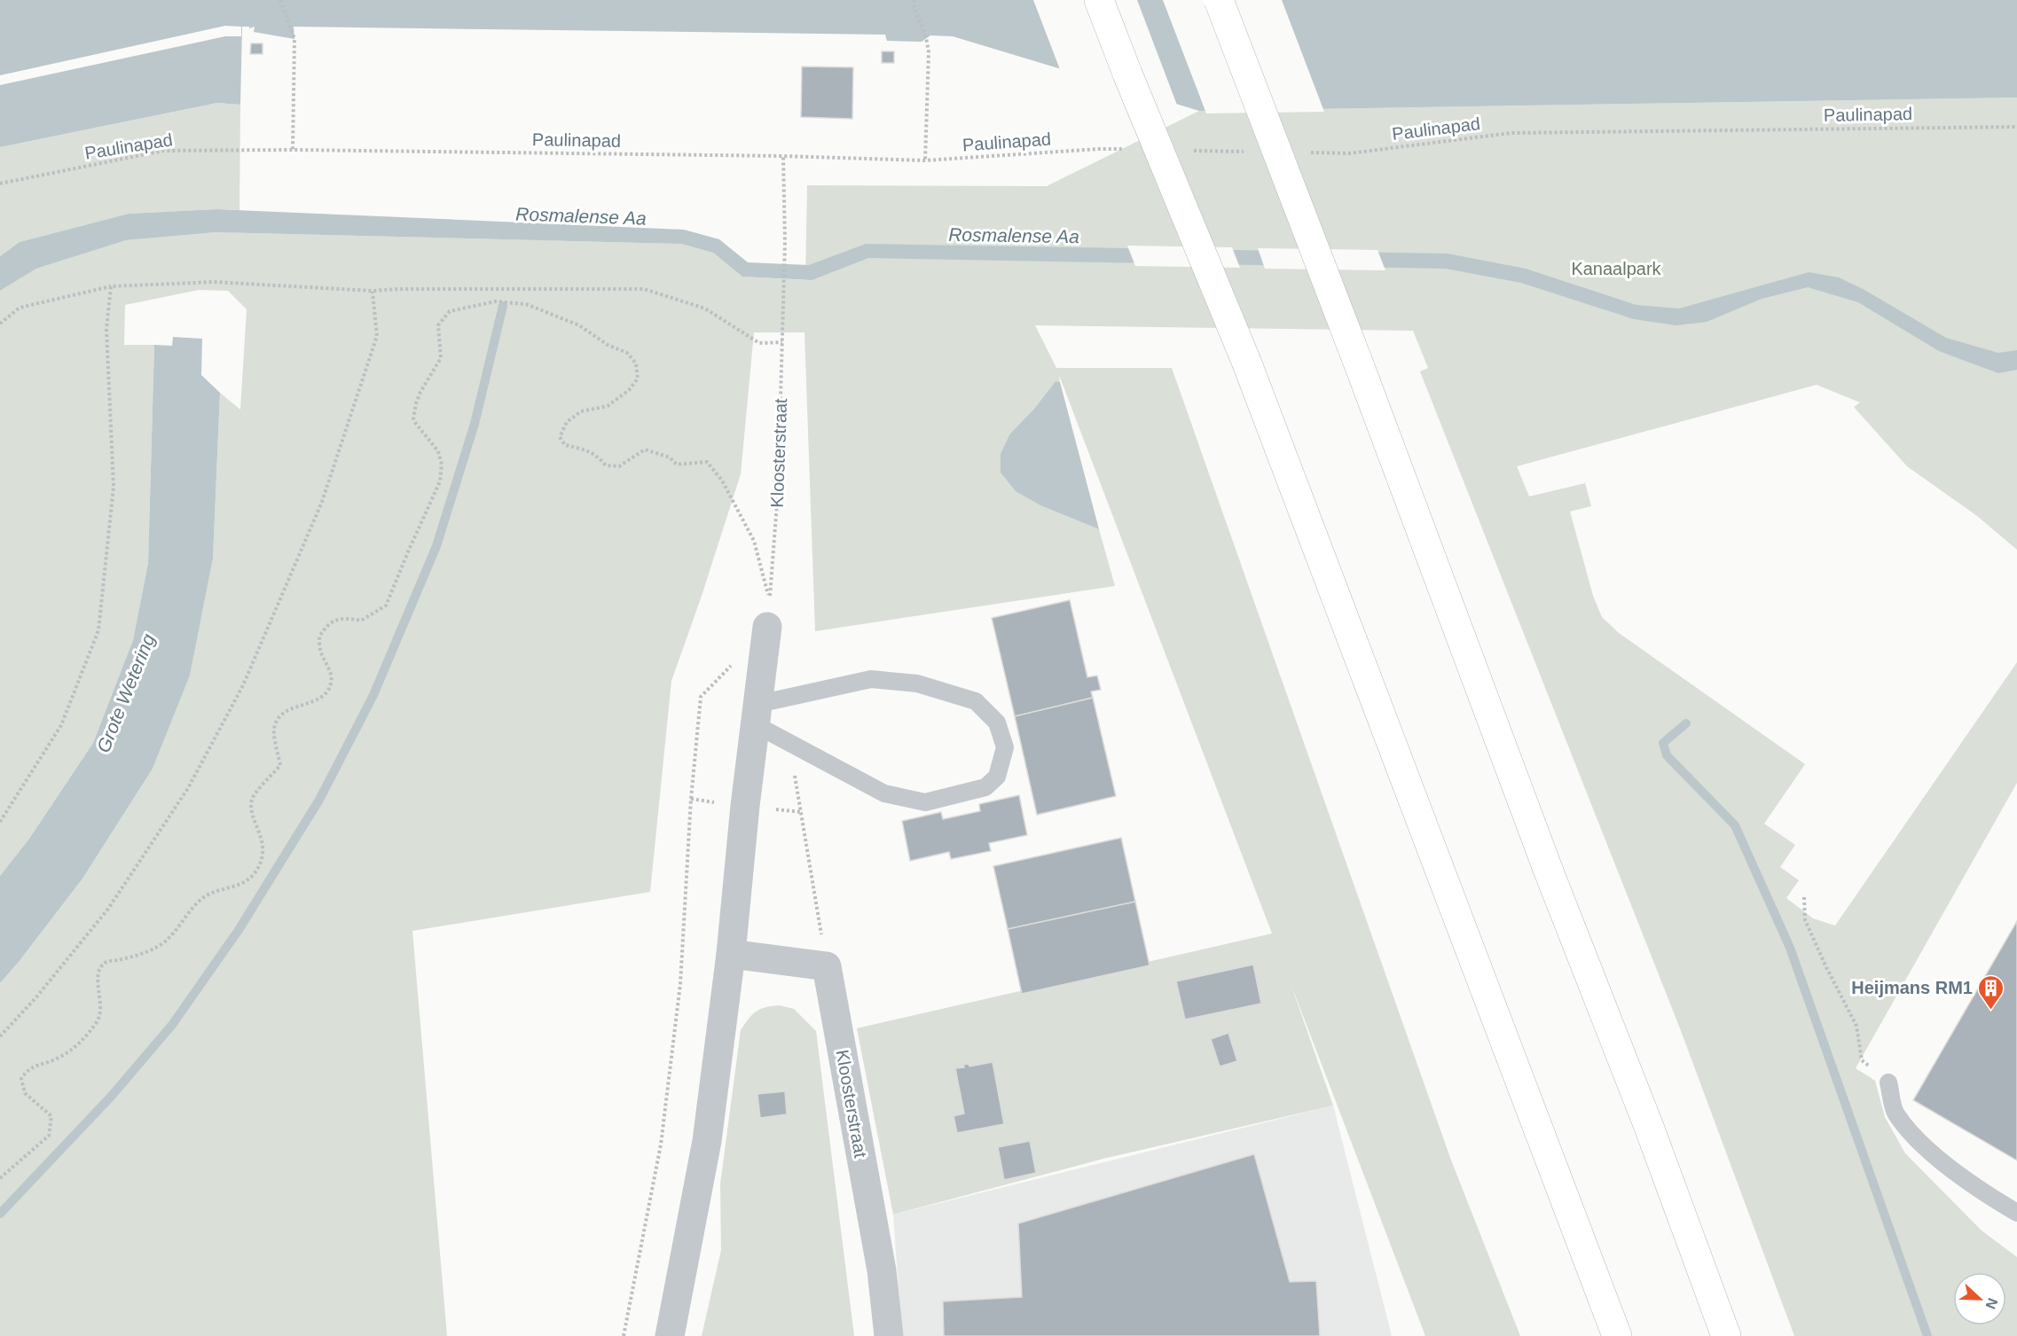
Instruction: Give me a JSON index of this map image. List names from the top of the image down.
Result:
{
  "streets": {
    "street": ["Kloosterstraat"],
    "path": ["Paulinapad"]
  },
  "crossings": [
    ["Paulinapad", "Kloosterstraat"]
  ],
  "water": ["Rosmalense Aa", "Grote Wetering"],
  "parks": ["Kanaalpark"],
  "places": {
    "building": ["Heijmans RM1"]
  },
  "north": "right"
}
